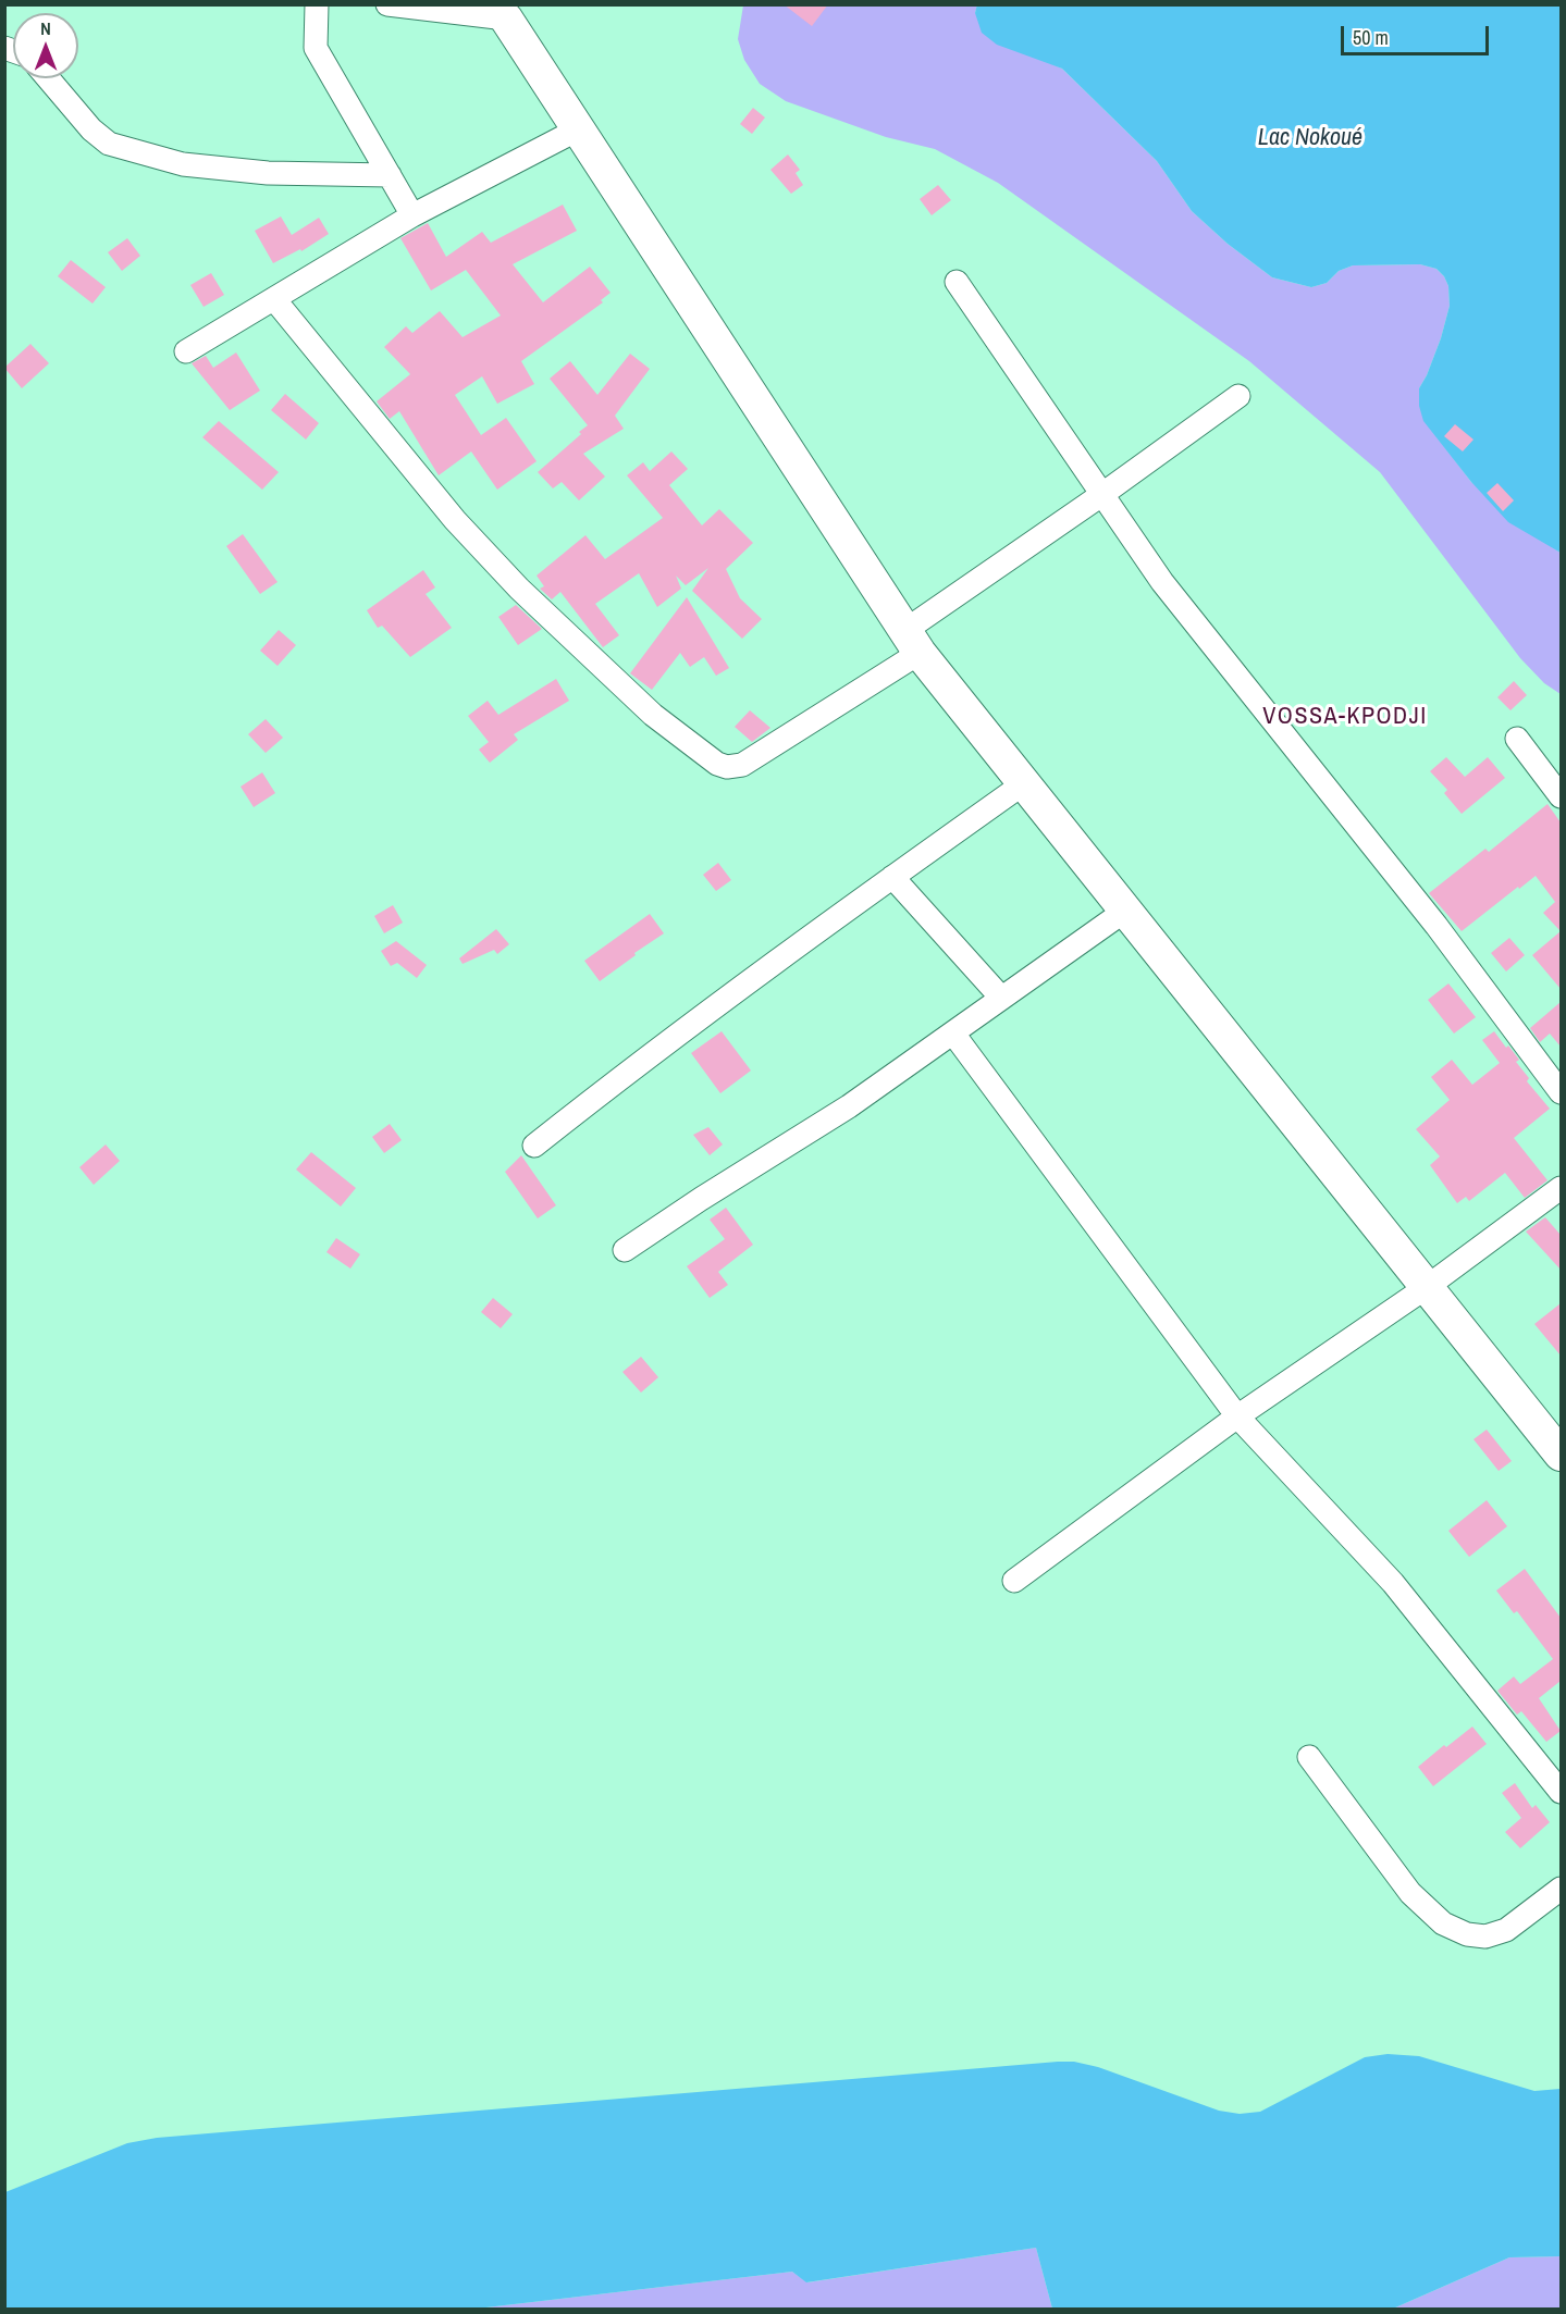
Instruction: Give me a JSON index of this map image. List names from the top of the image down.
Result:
{
  "districts": ["VOSSA-KPODJI"],
  "water": ["Lac Nokoué"],
  "scale_bar": "50 m",
  "north": "top"
}
